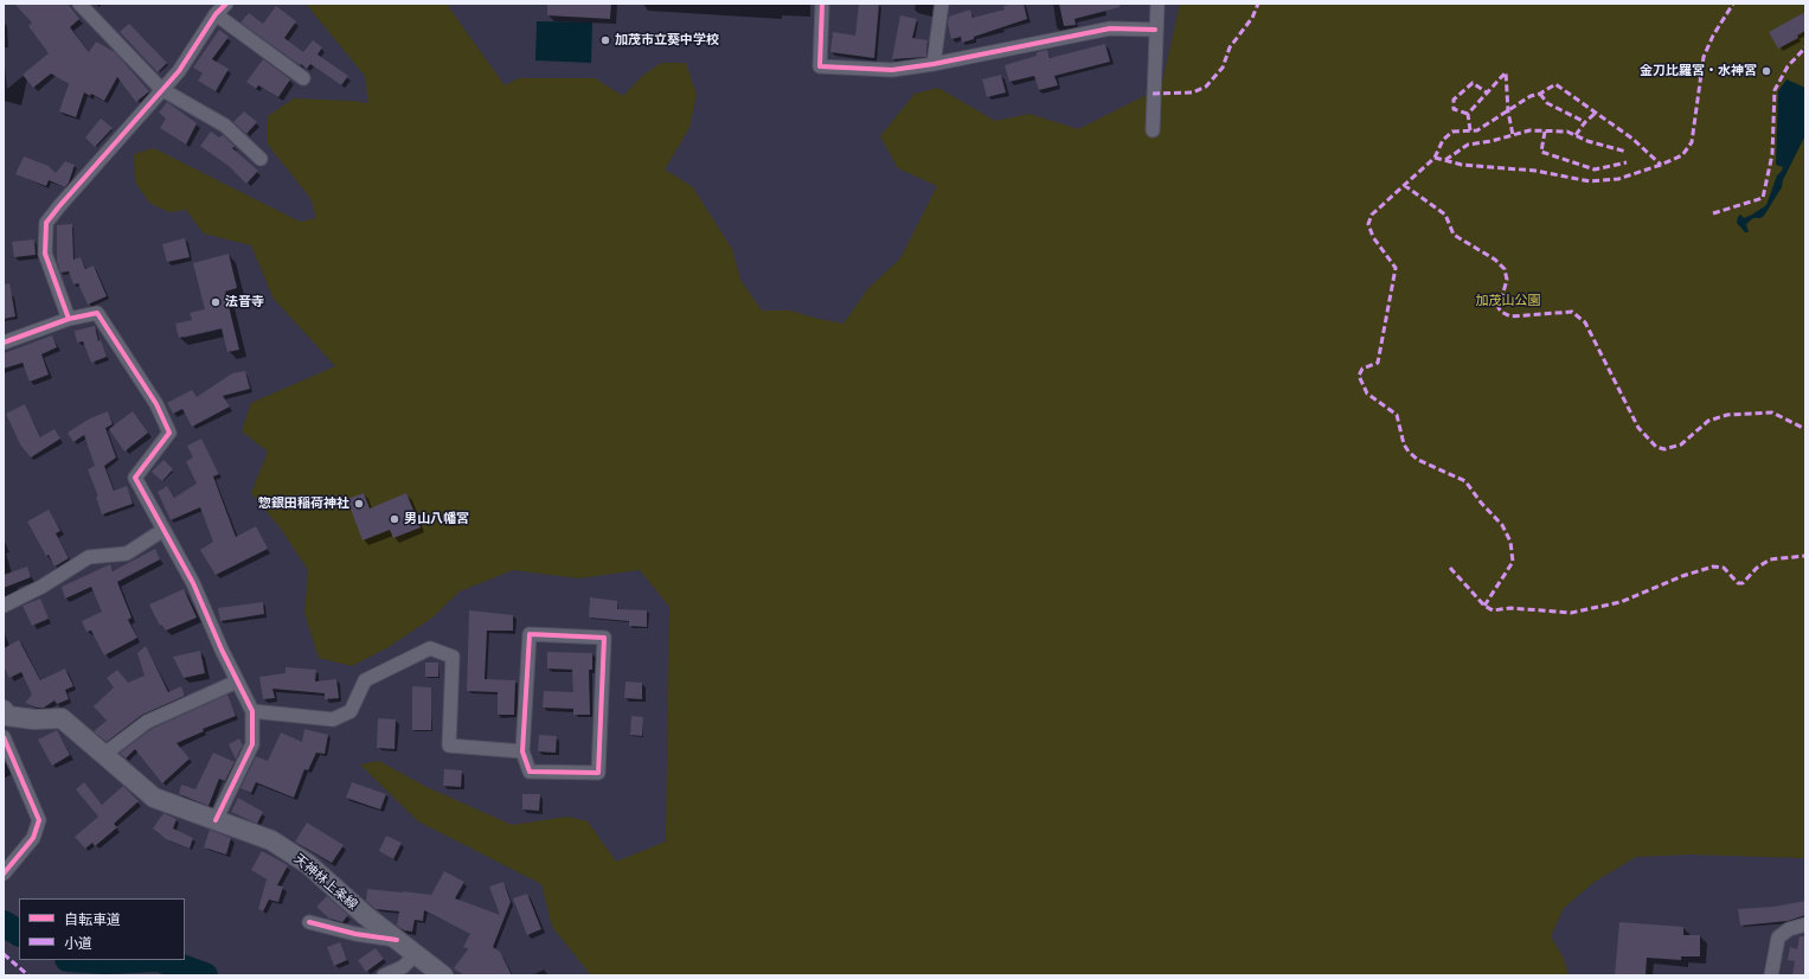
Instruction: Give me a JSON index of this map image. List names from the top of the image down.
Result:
{
  "streets": {
    "main road": ["天神林上条線"]
  },
  "parks": ["加茂山公園"],
  "places": [
    "加茂市立葵中学校",
    "金刀比羅宮・水神宮",
    "法音寺",
    "惣銀田稲荷神社",
    "男山八幡宮"
  ],
  "legend": ["自転車道", "小道"]
}
